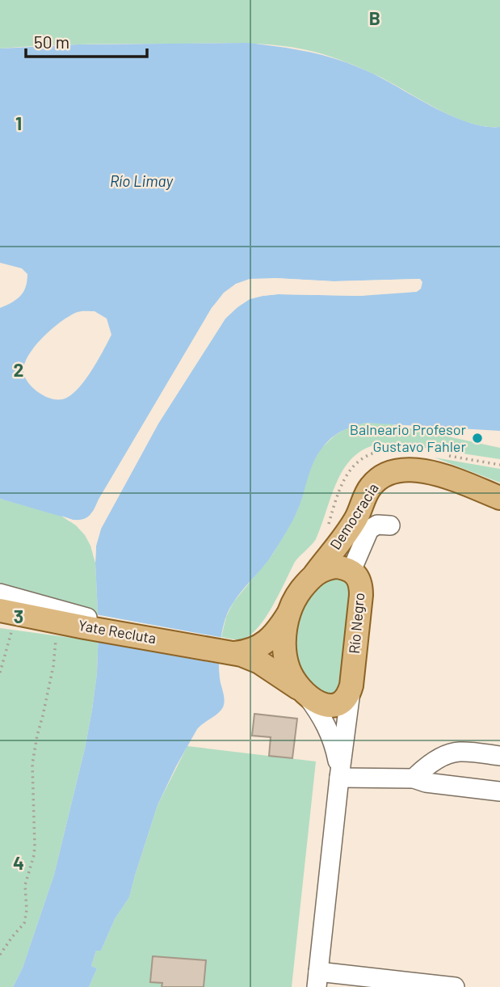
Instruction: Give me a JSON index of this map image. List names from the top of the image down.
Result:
{
  "streets": {
    "main road": ["Democracia", "Río Negro", "Yate Recluta"]
  },
  "crossings": [
    ["Democracia", "Río Negro"],
    ["Río Negro", "Yate Recluta"]
  ],
  "water": ["Río Limay"],
  "places": ["Balneario Profesor Gustavo Fahler"],
  "scale_bar": "50 m",
  "grid": {
    "columns": ["B"],
    "rows": [
      "1",
      "2",
      "3",
      "4"
    ]
  }
}
